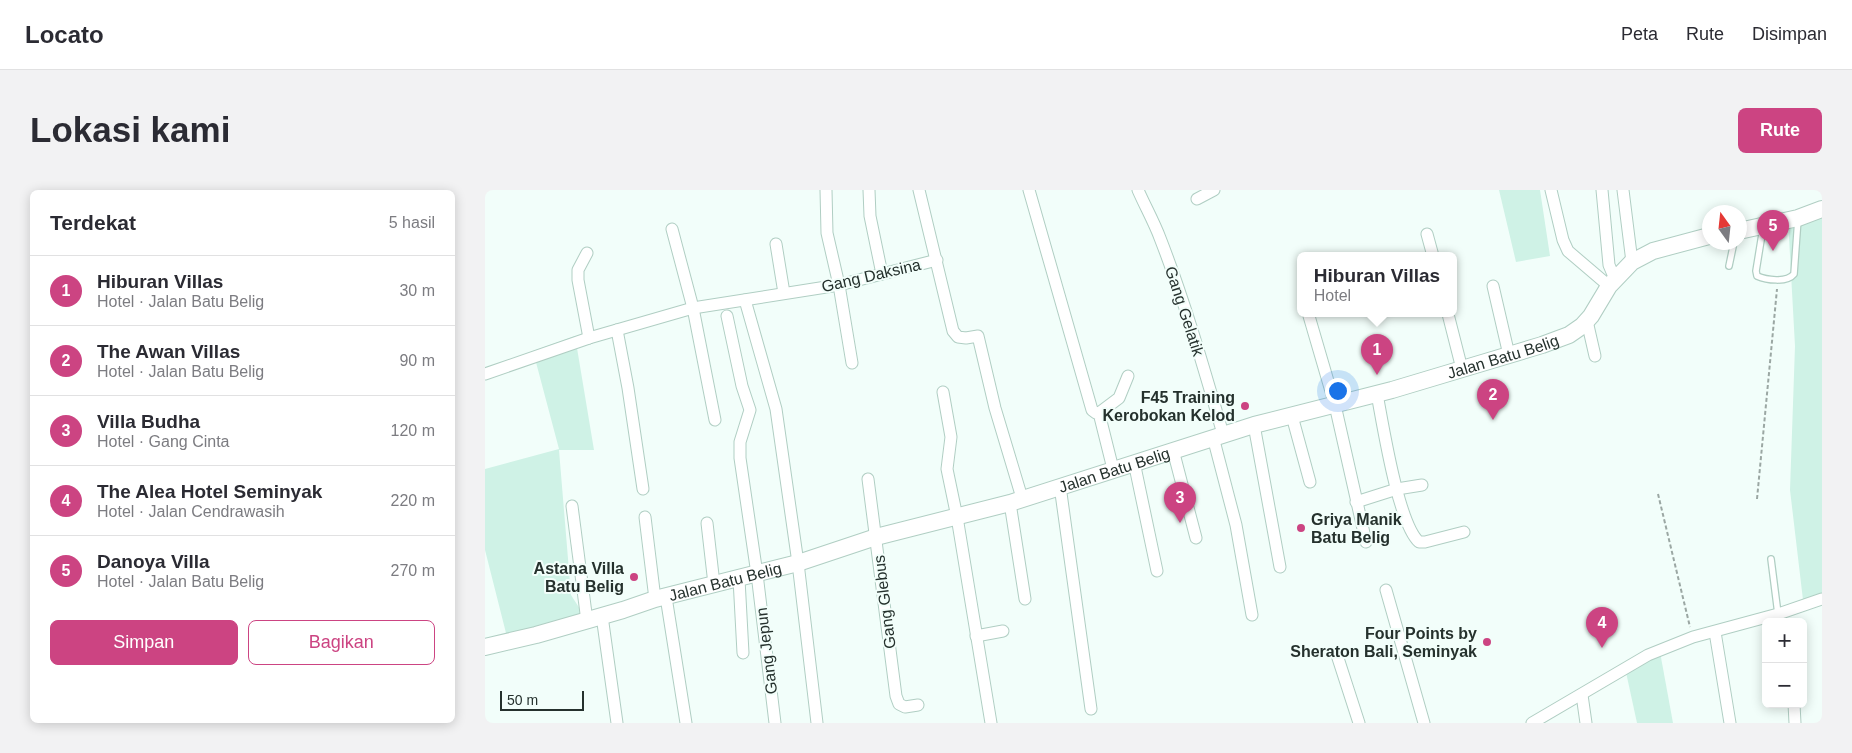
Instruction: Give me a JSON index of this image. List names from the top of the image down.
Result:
{
  "streets": {
    "street": [
      "Gang Daksina",
      "Gang Gelatik",
      "Jalan Batu Belig",
      "Gang Glebus",
      "Gang Jepun"
    ]
  },
  "crossings": [
    ["Gang Daksina", "Jalan Batu Belig"],
    ["Gang Gelatik", "Jalan Batu Belig"],
    ["Jalan Batu Belig", "Gang Glebus"],
    ["Jalan Batu Belig", "Gang Jepun"]
  ],
  "places": [
    "F45 Training Kerobokan Kelod",
    "Griya Manik Batu Belig",
    "Astana Villa Batu Belig",
    "Four Points by Sheraton Bali, Seminyak"
  ],
  "scale_bar": "50 m",
  "north": "top",
  "page": {
    "header": "Locato",
    "nav": ["Peta", "Rute", "Disimpan"],
    "buttons": [
      "Rute",
      ["Simpan", "Bagikan"]
    ],
    "title": "Lokasi kami",
    "heading": ["Terdekat", "5 hasil"],
    "pins": [
      "5",
      "1",
      "2",
      "3",
      "4"
    ],
    "popup": ["Hiburan Villas", "Hotel"],
    "list": [
      {
        "mark": "1",
        "name": "Hiburan Villas",
        "note": "Hotel · Jalan Batu Belig",
        "value": "30 m"
      },
      {
        "mark": "2",
        "name": "The Awan Villas",
        "note": "Hotel · Jalan Batu Belig",
        "value": "90 m"
      },
      {
        "mark": "3",
        "name": "Villa Budha",
        "note": "Hotel · Gang Cinta",
        "value": "120 m"
      },
      {
        "mark": "4",
        "name": "The Alea Hotel Seminyak",
        "note": "Hotel · Jalan Cendrawasih",
        "value": "220 m"
      },
      {
        "mark": "5",
        "name": "Danoya Villa",
        "note": "Hotel · Jalan Batu Belig",
        "value": "270 m"
      }
    ],
    "map_buttons": ["+", "−"],
    "scale": "50 m"
  }
}
